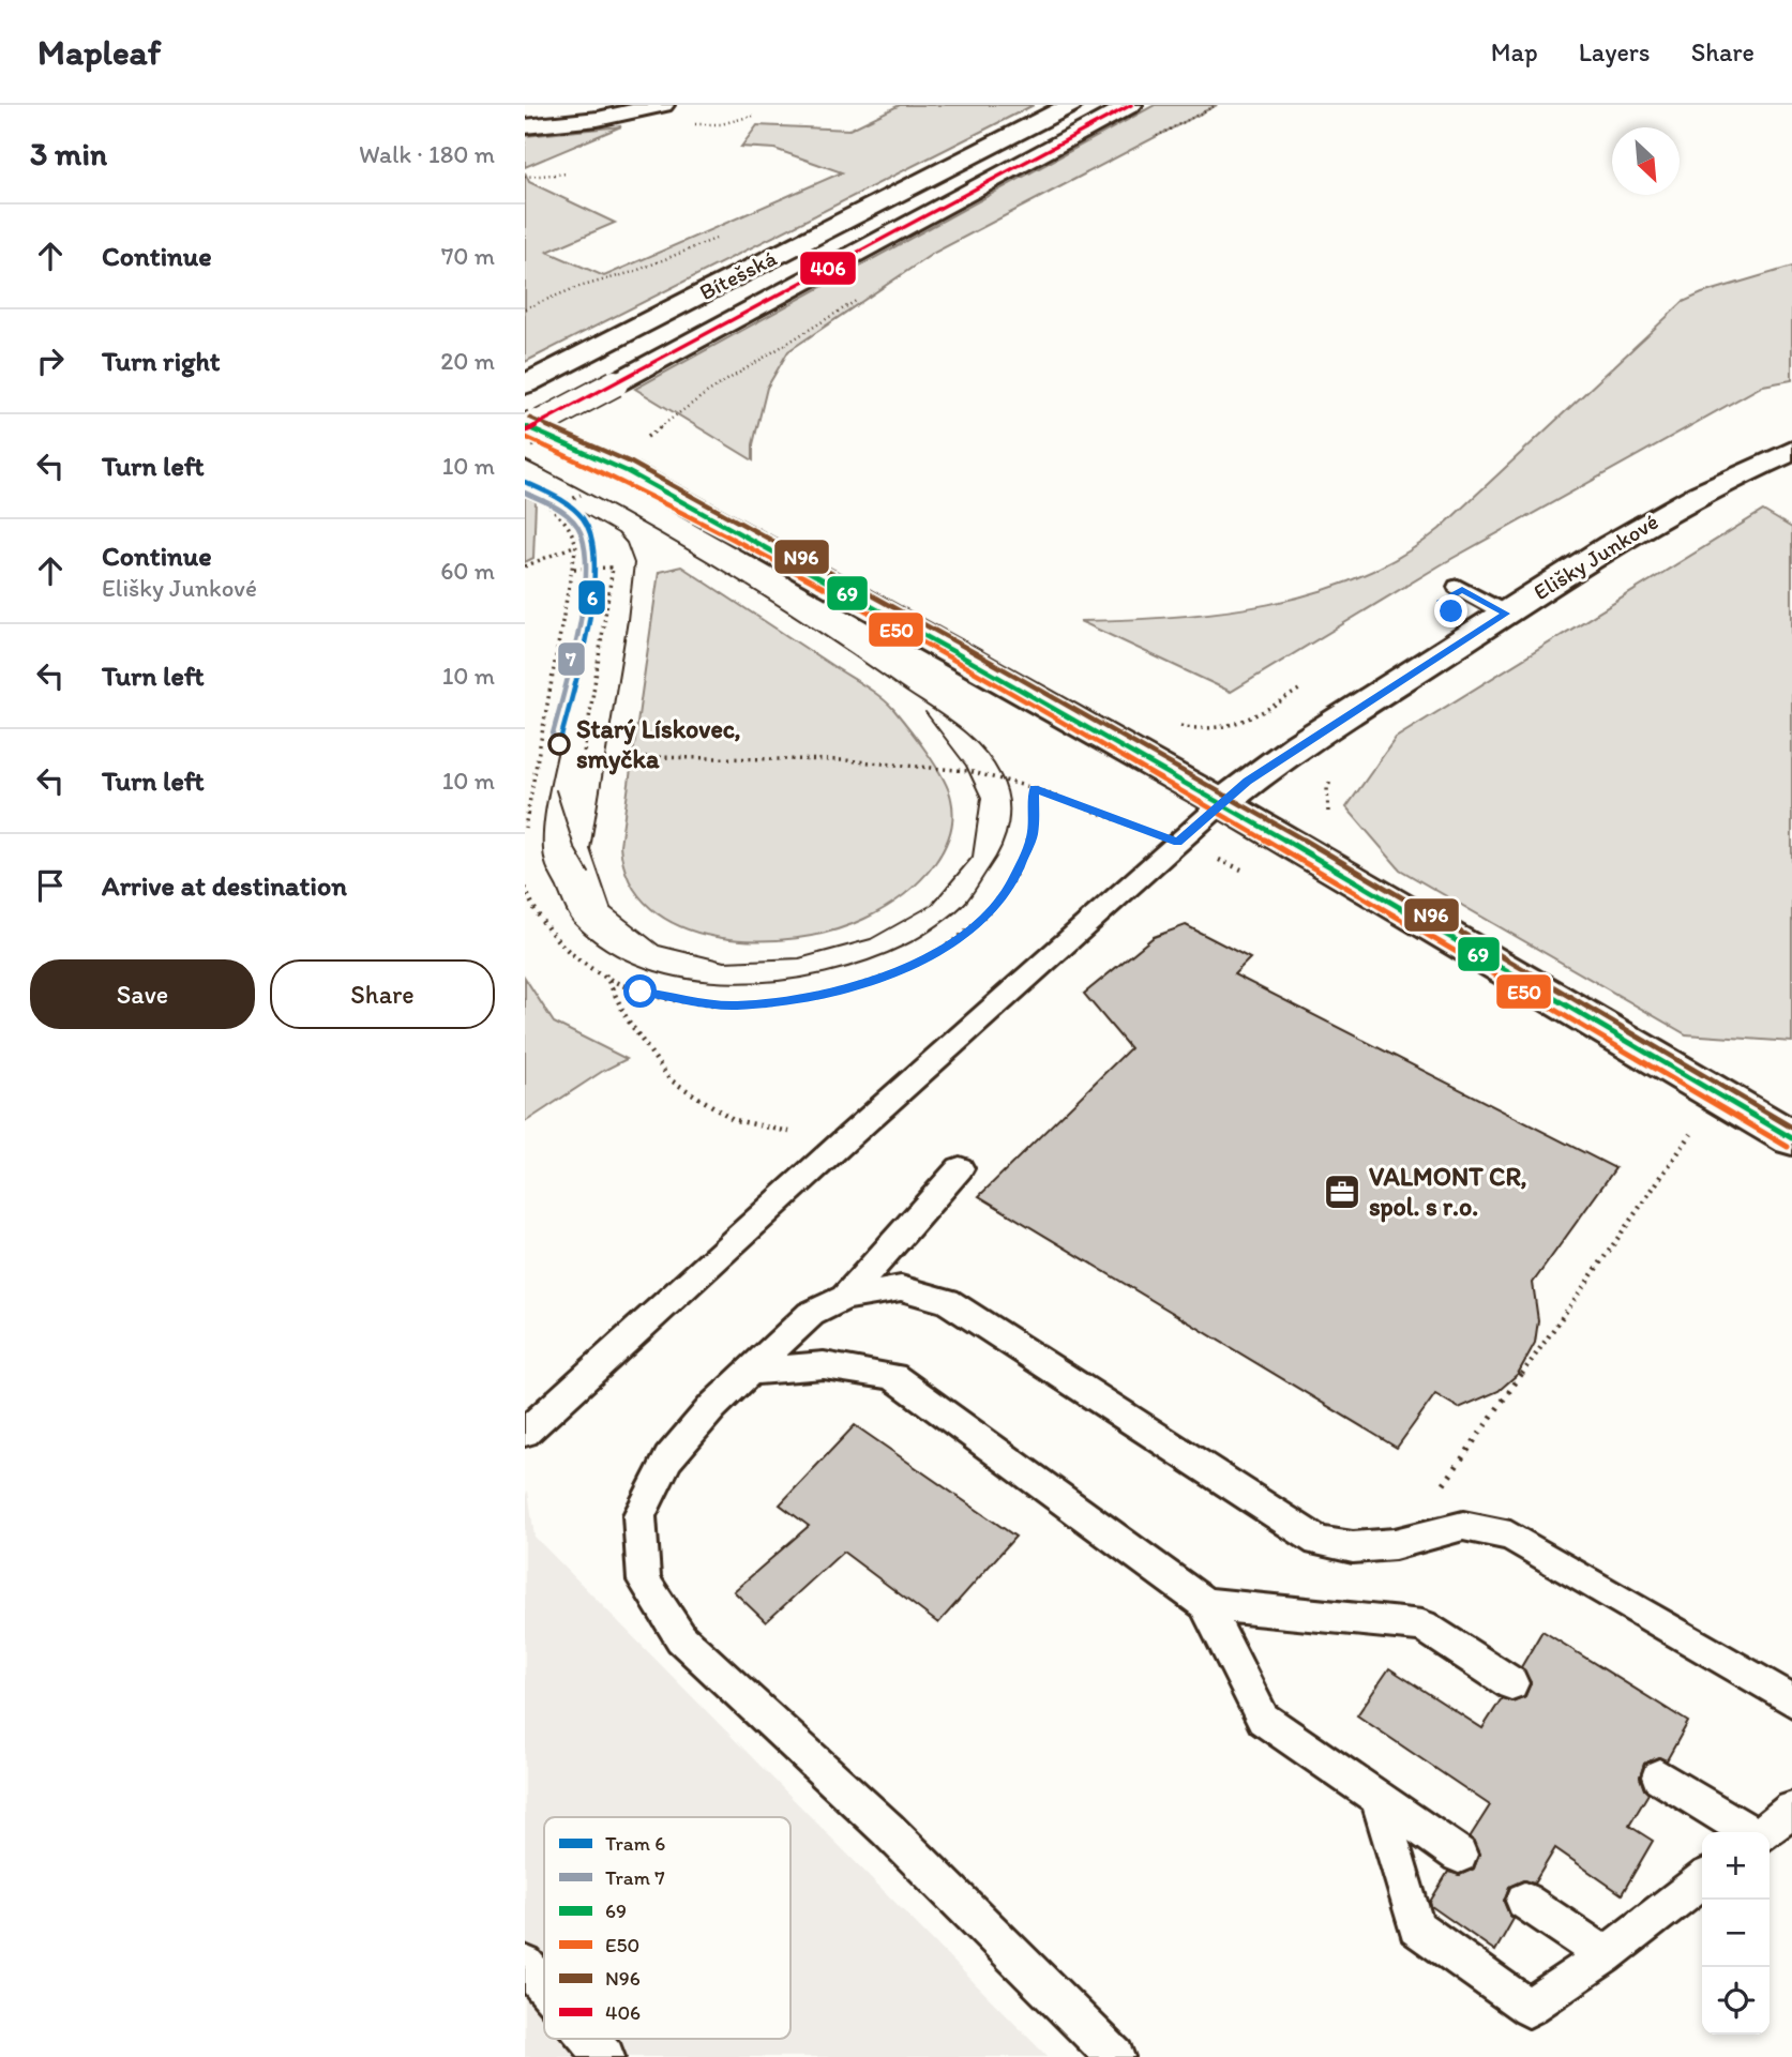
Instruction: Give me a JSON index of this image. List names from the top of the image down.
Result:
{
  "streets": {
    "main road": ["Bítešská", "Elišky Junkové"]
  },
  "places": {
    "other": ["Starý Lískovec, smyčka"],
    "office": ["VALMONT CR, spol. s r.o."]
  },
  "lines": [
    "transit line 406",
    "transit line N96",
    "transit line 69",
    "transit line E50",
    "tram line 6",
    "tram line 7"
  ],
  "legend": [
    "Tram 6",
    "Tram 7",
    "69",
    "E50",
    "N96",
    "406"
  ],
  "north": "bottom right",
  "page": {
    "header": "Mapleaf",
    "nav": ["Map", "Layers", "Share"],
    "heading": ["3 min", "Walk · 180 m"],
    "list": [
      ["Continue", "70 m"],
      ["Turn right", "20 m"],
      ["Turn left", "10 m"],
      ["Continue", "Elišky Junkové", "60 m"],
      ["Turn left", "10 m"],
      ["Turn left", "10 m"],
      "Arrive at destination"
    ],
    "buttons": ["Save", "Share"],
    "map_buttons": ["+", "−"]
  }
}
